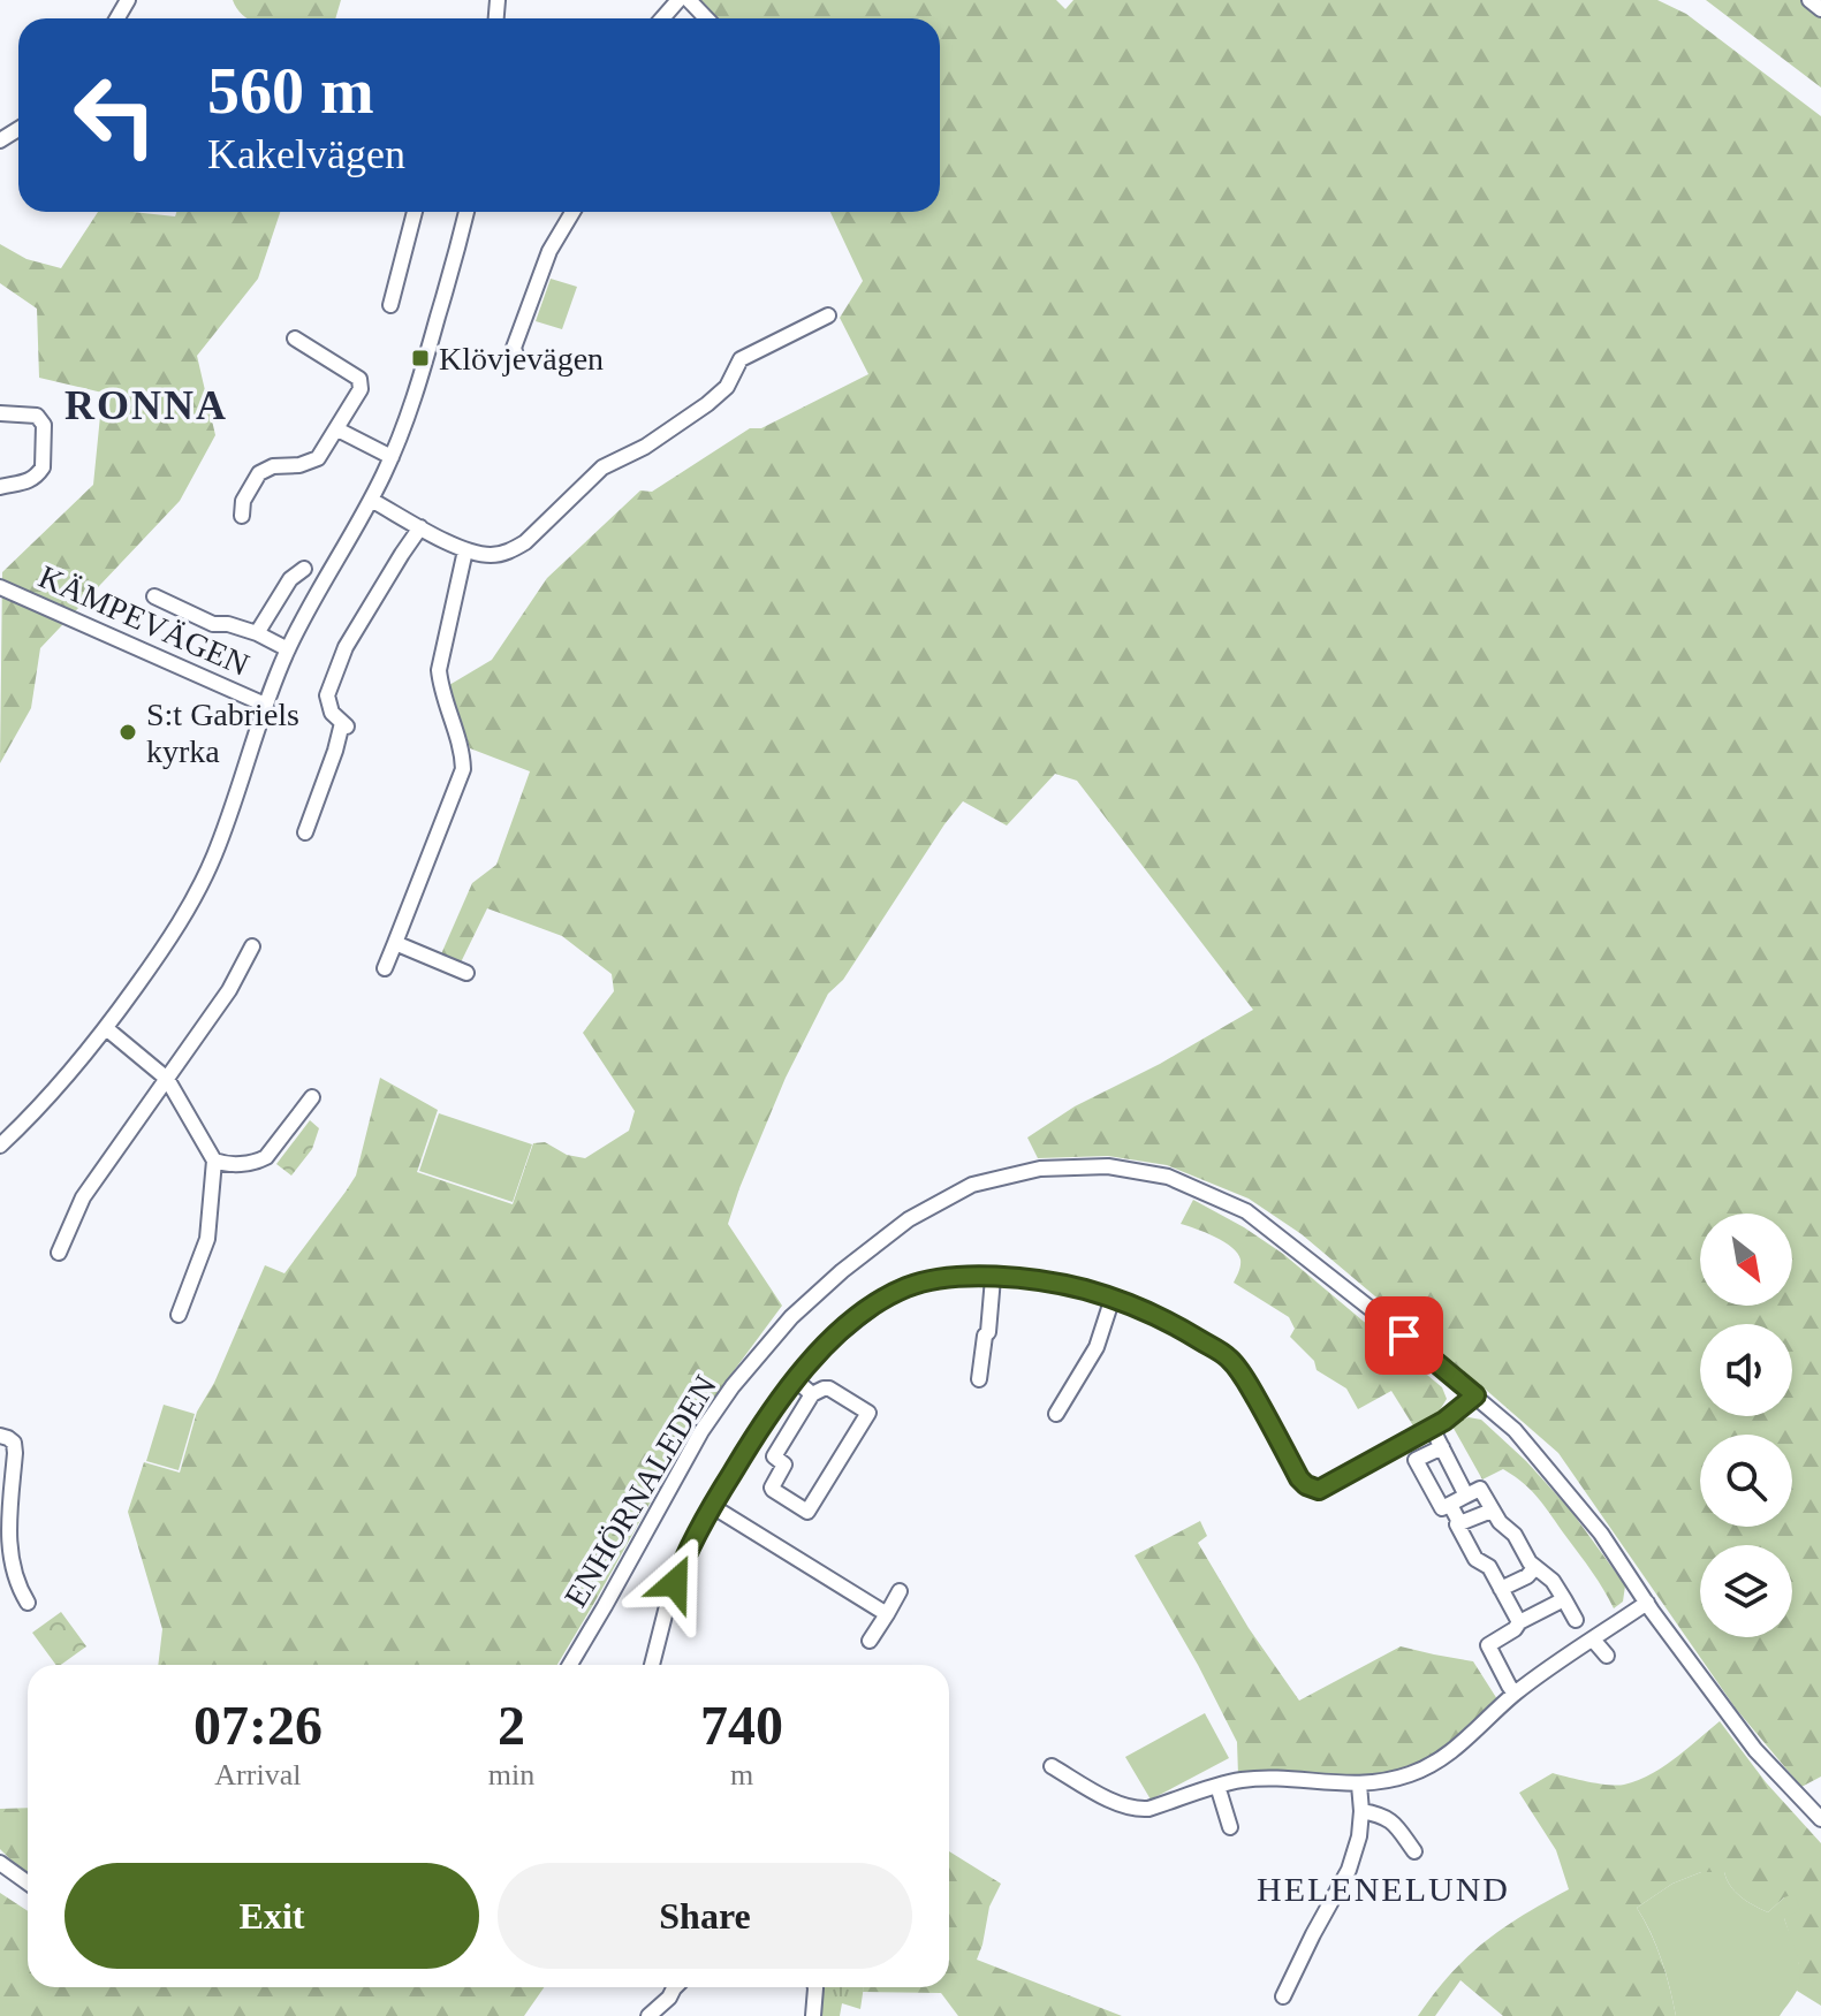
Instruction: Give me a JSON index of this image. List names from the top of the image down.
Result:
{
  "streets": {
    "street": ["KÄMPEVÄGEN", "ENHÖRNALEDEN"]
  },
  "districts": ["RONNA", "HELENELUND"],
  "places": {
    "transit": ["Klövjevägen"],
    "other": ["S:t Gabriels kyrka"]
  },
  "north": "bottom right",
  "page": {
    "turn": ["560 m", "Kakelvägen"],
    "eta": [
      "07:26",
      "Arrival",
      "2",
      "min",
      "740",
      "m"
    ],
    "buttons": ["Exit", "Share"]
  }
}
